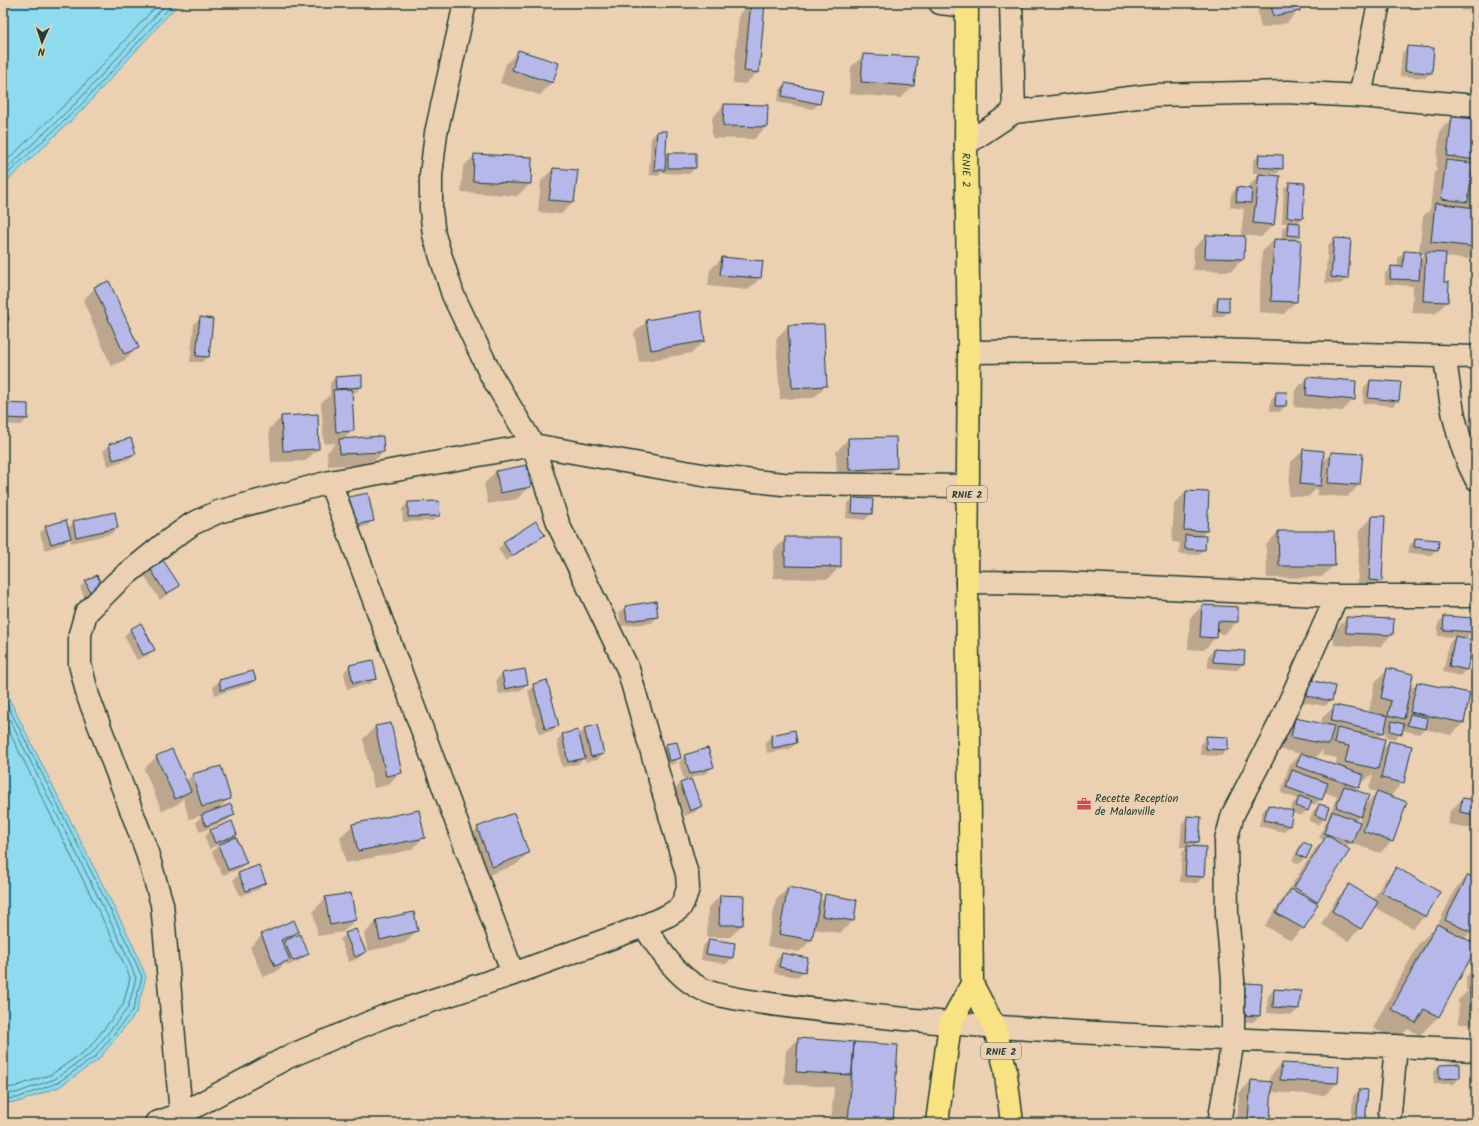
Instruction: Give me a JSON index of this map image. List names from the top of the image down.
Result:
{
  "streets": {
    "main road": ["RNIE 2"]
  },
  "places": {
    "office": ["Recette Reception de Malanville"]
  },
  "north": "bottom"
}
